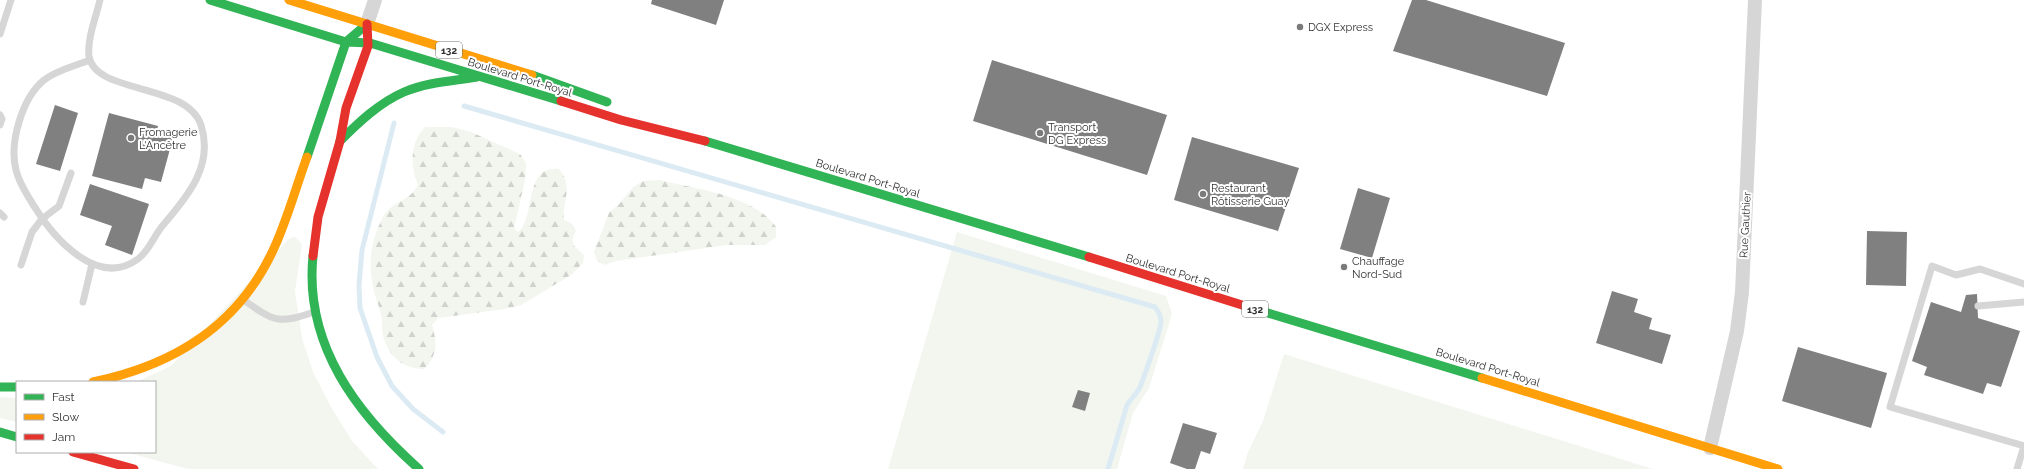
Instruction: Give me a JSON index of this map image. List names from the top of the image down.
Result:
{
  "streets": {
    "main road": ["132", "Boulevard Port-Royal"],
    "street": ["Rue Gauthier"]
  },
  "crossings": [
    ["Boulevard Port-Royal", "Rue Gauthier"]
  ],
  "places": [
    "DGX Express",
    "Transport DG Express",
    "Fromagerie L'Ancêtre",
    "Restaurant Rôtisserie Guay",
    "Chauffage Nord-Sud"
  ],
  "legend": ["Fast", "Slow", "Jam"]
}
